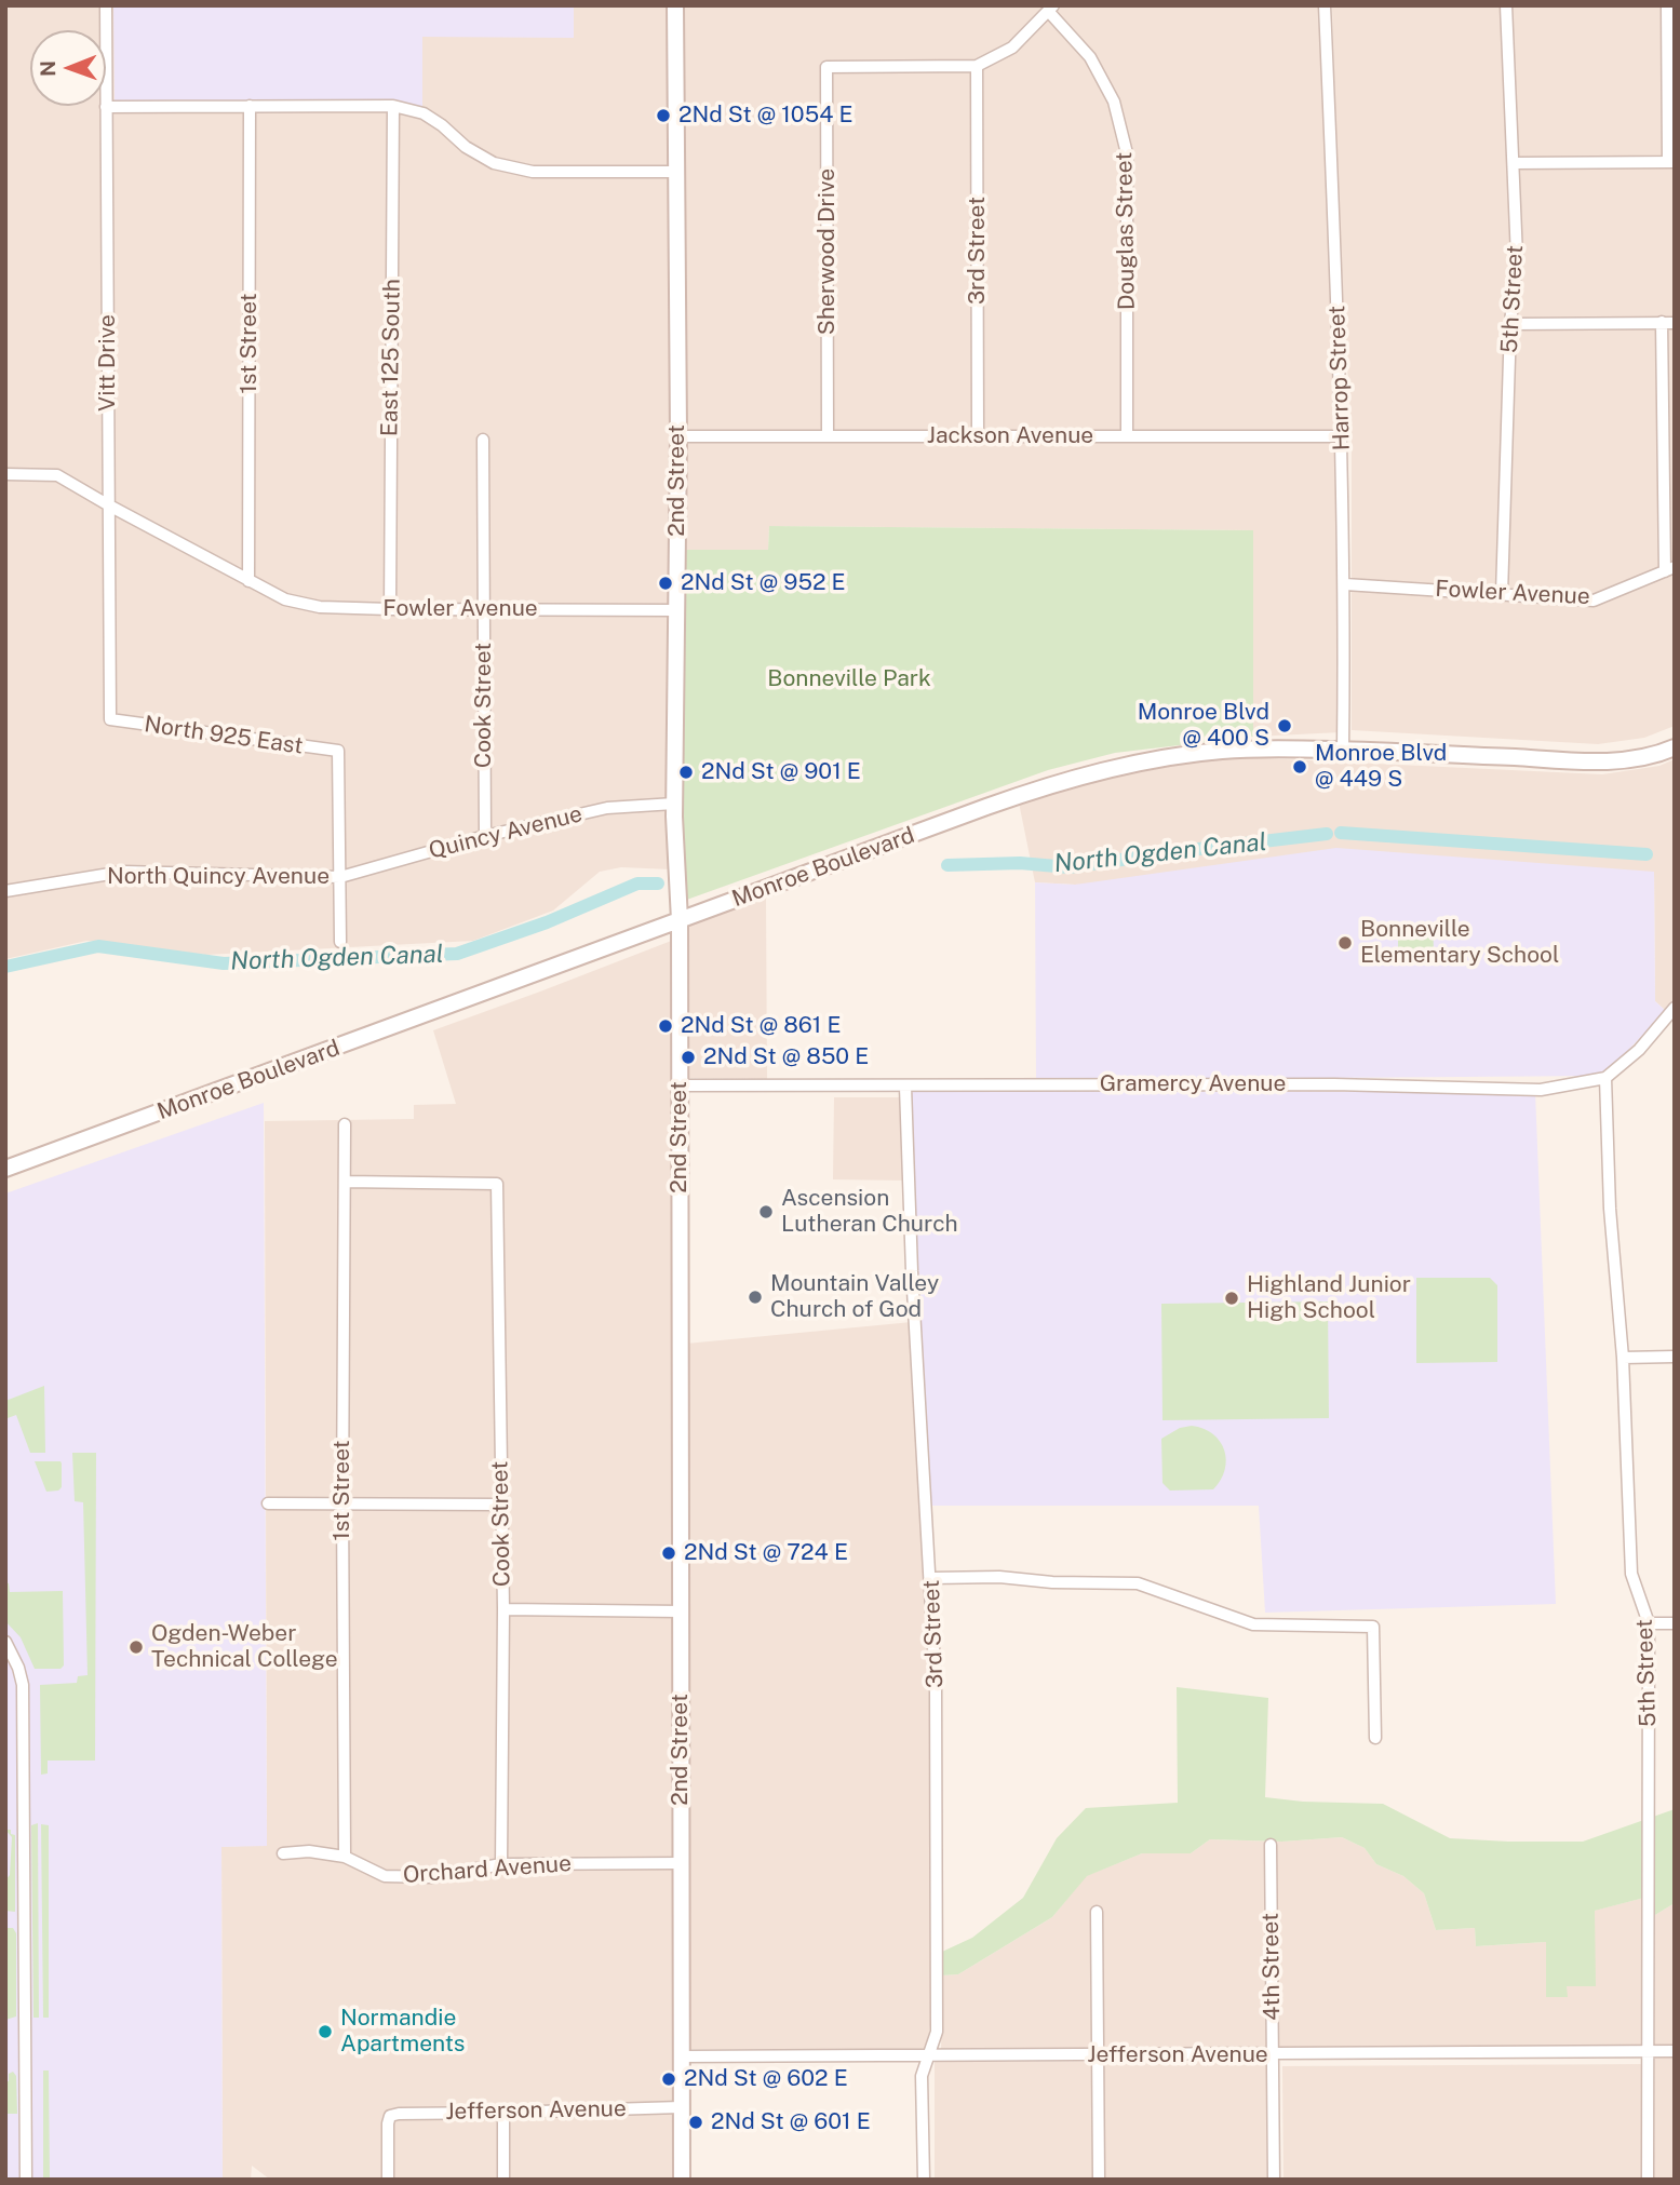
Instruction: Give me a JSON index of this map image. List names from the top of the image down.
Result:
{
  "streets": {
    "main road": ["2nd Street", "Monroe Boulevard"],
    "street": [
      "Douglas Street",
      "3rd Street",
      "Sherwood Drive",
      "5th Street",
      "1st Street",
      "East 125 South",
      "Vitt Drive",
      "Harrop Street",
      "Jackson Avenue",
      "Fowler Avenue",
      "Cook Street",
      "North 925 East",
      "Quincy Avenue",
      "North Quincy Avenue",
      "Gramercy Avenue",
      "Orchard Avenue",
      "4th Street",
      "Jefferson Avenue"
    ]
  },
  "crossings": [
    ["Douglas Street", "Jackson Avenue"],
    ["3rd Street", "Sherwood Drive"],
    ["3rd Street", "Jackson Avenue"],
    ["3rd Street", "Gramercy Avenue"],
    ["3rd Street", "Jefferson Avenue"],
    ["Sherwood Drive", "Jackson Avenue"],
    ["5th Street", "Fowler Avenue"],
    ["5th Street", "Gramercy Avenue"],
    ["5th Street", "Jefferson Avenue"],
    ["1st Street", "Fowler Avenue"],
    ["1st Street", "Cook Street"],
    ["1st Street", "Orchard Avenue"],
    ["East 125 South", "Fowler Avenue"],
    ["Vitt Drive", "Fowler Avenue"],
    ["Vitt Drive", "North 925 East"],
    ["Harrop Street", "Jackson Avenue"],
    ["Harrop Street", "Fowler Avenue"],
    ["Harrop Street", "Monroe Boulevard"],
    ["Jackson Avenue", "2nd Street"],
    ["2nd Street", "Fowler Avenue"],
    ["2nd Street", "Quincy Avenue"],
    ["2nd Street", "Monroe Boulevard"],
    ["2nd Street", "Gramercy Avenue"],
    ["2nd Street", "Orchard Avenue"],
    ["2nd Street", "Jefferson Avenue"],
    ["Fowler Avenue", "Cook Street"],
    ["Cook Street", "Quincy Avenue"],
    ["Cook Street", "Orchard Avenue"],
    ["North 925 East", "Quincy Avenue"],
    ["North 925 East", "North Quincy Avenue"],
    ["Quincy Avenue", "North Quincy Avenue"],
    ["4th Street", "Jefferson Avenue"]
  ],
  "water": ["North Ogden Canal"],
  "parks": ["Bonneville Park"],
  "places": [
    "2Nd St @ 1054 E",
    "2Nd St @ 952 E",
    "Monroe Blvd @ 400 S",
    "Monroe Blvd @ 449 S",
    "2Nd St @ 901 E",
    "Bonneville Elementary School",
    "2Nd St @ 861 E",
    "2Nd St @ 850 E",
    "Ascension Lutheran Church",
    "Mountain Valley Church of God",
    "Highland Junior High School",
    "2Nd St @ 724 E",
    "Ogden-Weber Technical College",
    "Normandie Apartments",
    "2Nd St @ 602 E",
    "2Nd St @ 601 E"
  ],
  "north": "left"
}
